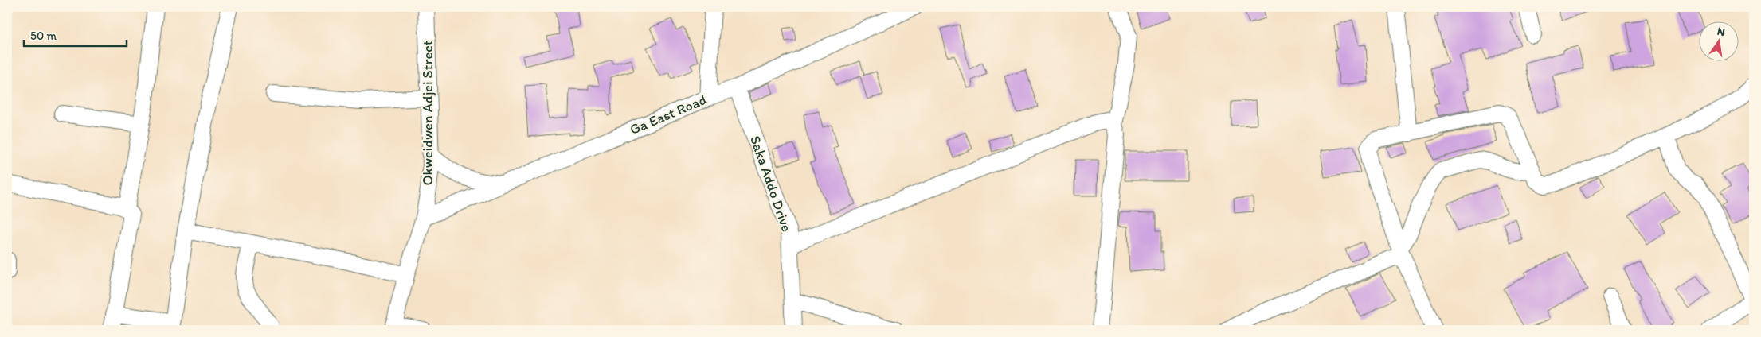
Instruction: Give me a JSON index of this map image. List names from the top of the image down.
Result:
{
  "streets": {
    "street": ["Okweidwen Adjei Street", "Ga East Road", "Saka Addo Drive"]
  },
  "crossings": [
    ["Okweidwen Adjei Street", "Ga East Road"],
    ["Ga East Road", "Saka Addo Drive"]
  ],
  "scale_bar": "50 m",
  "north": "top"
}
